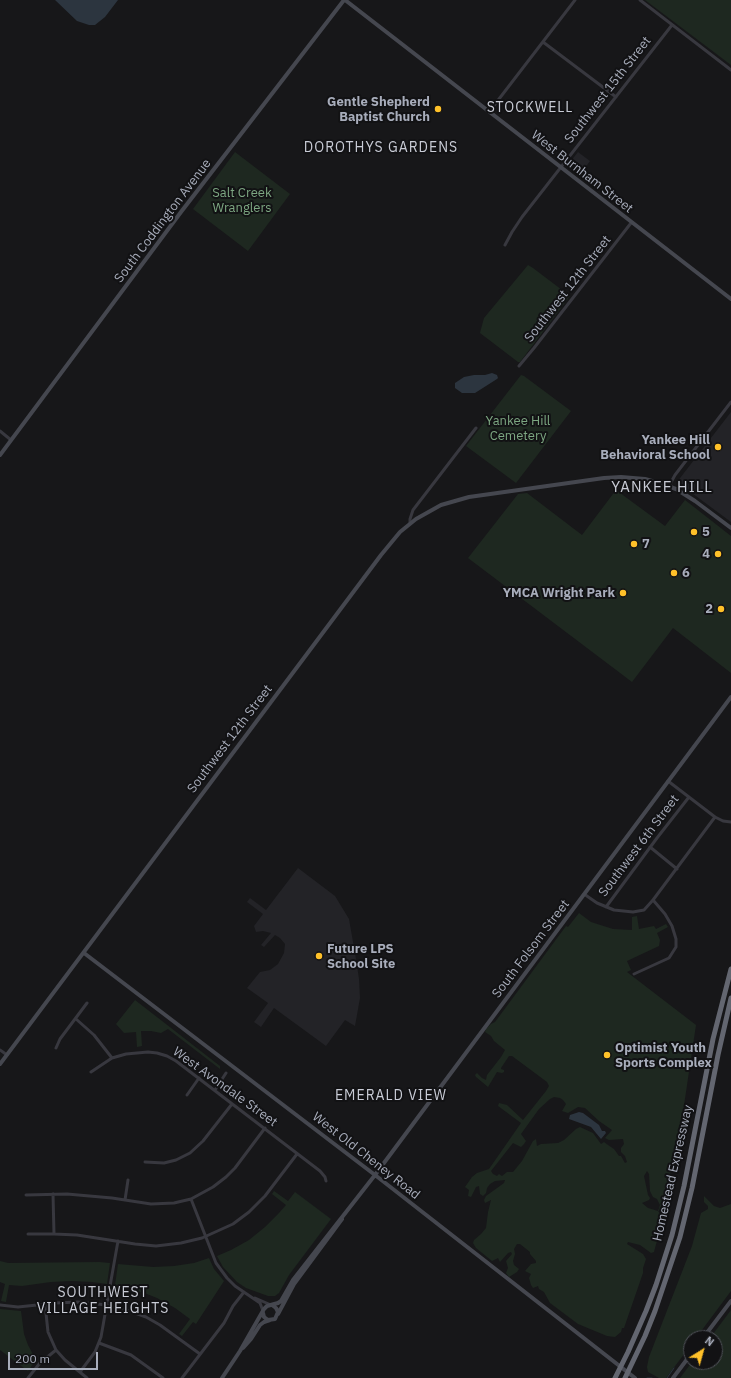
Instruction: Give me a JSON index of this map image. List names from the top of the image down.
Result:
{
  "streets": {
    "highway": ["Homestead Expressway"],
    "street": [
      "Southwest 15th Street",
      "West Burnham Street",
      "South Coddington Avenue",
      "Southwest 12th Street",
      "Southwest 6th Street",
      "South Folsom Street",
      "West Avondale Street",
      "West Old Cheney Road"
    ]
  },
  "crossings": [
    ["Southwest 15th Street", "West Burnham Street"],
    ["West Burnham Street", "South Coddington Avenue"],
    ["West Burnham Street", "Southwest 12th Street"],
    ["Southwest 12th Street", "West Old Cheney Road"],
    ["South Folsom Street", "West Old Cheney Road"],
    ["West Old Cheney Road", "Homestead Expressway"]
  ],
  "districts": [
    "STOCKWELL",
    "DOROTHYS GARDENS",
    "YANKEE HILL",
    "EMERALD VIEW",
    "SOUTHWEST VILLAGE HEIGHTS"
  ],
  "parks": ["Salt Creek Wranglers", "Yankee Hill Cemetery"],
  "places": [
    "Gentle Shepherd Baptist Church",
    "Yankee Hill Behavioral School",
    "5",
    "7",
    "4",
    "6",
    "YMCA Wright Park",
    "2",
    "Future LPS School Site",
    "Optimist Youth Sports Complex"
  ],
  "scale_bar": "200 m",
  "north": "top right"
}
